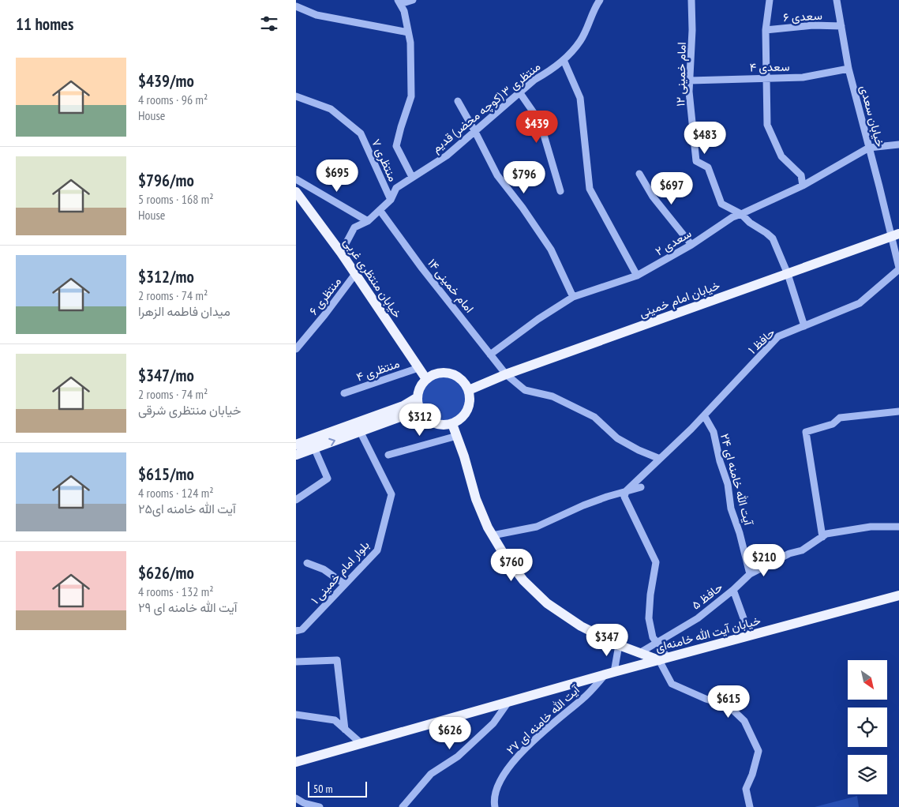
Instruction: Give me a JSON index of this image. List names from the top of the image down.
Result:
{
  "streets": {
    "main road": ["خیابان منتظری غربی", "خیابان امام خمینی", "خیابان آیت الله خامنه‌ای"],
    "street": [
      "سعدی ۶",
      "سعدی ۴",
      "امام خمینی ۱۲",
      "منتظری ۳ (کوچه محضر) قدیم",
      "خیابان سعدی",
      "منتظری ۷",
      "سعدی ۲",
      "امام خمینی ۱۴",
      "منتظری ۶",
      "حافظ ۱",
      "منتظری ۴",
      "آیت الله خامنه ای ۲۴",
      "بلوار امام خمینی ۱",
      "حافظ ۵",
      "آیت الله خامنه ای ۲۷"
    ]
  },
  "crossings": [
    ["سعدی ۶", "خیابان سعدی"],
    ["سعدی ۴", "امام خمینی ۱۲"],
    ["سعدی ۴", "خیابان سعدی"],
    ["امام خمینی ۱۲", "سعدی ۲"],
    ["امام خمینی ۱۲", "خیابان امام خمینی"],
    ["امام خمینی ۱۲", "حافظ ۱"],
    ["منتظری ۳ (کوچه محضر) قدیم", "منتظری ۷"],
    ["منتظری ۳ (کوچه محضر) قدیم", "خیابان منتظری غربی"],
    ["منتظری ۳ (کوچه محضر) قدیم", "امام خمینی ۱۴"],
    ["خیابان سعدی", "سعدی ۲"],
    ["خیابان سعدی", "خیابان امام خمینی"],
    ["خیابان سعدی", "حافظ ۱"],
    ["سعدی ۲", "امام خمینی ۱۴"],
    ["خیابان منتظری غربی", "منتظری ۶"],
    ["خیابان منتظری غربی", "خیابان امام خمینی"],
    ["خیابان منتظری غربی", "منتظری ۴"],
    ["امام خمینی ۱۴", "خیابان امام خمینی"],
    ["امام خمینی ۱۴", "حافظ ۱"],
    ["حافظ ۱", "آیت الله خامنه ای ۲۴"],
    ["آیت الله خامنه ای ۲۴", "حافظ ۵"],
    ["خیابان آیت الله خامنه‌ای", "آیت الله خامنه ای ۲۷"]
  ],
  "scale_bar": "50 m",
  "north": "bottom right",
  "page": {
    "heading": "11 homes",
    "list": [
      {
        "name": "$439/mo",
        "note": "4 rooms · 96 m² · House"
      },
      {
        "name": "$796/mo",
        "note": "5 rooms · 168 m² · House"
      },
      {
        "name": "$312/mo",
        "note": "2 rooms · 74 m² · میدان فاطمه الزهرا"
      },
      {
        "name": "$347/mo",
        "note": "2 rooms · 74 m² · خیابان منتظری شرقی"
      },
      {
        "name": "$615/mo",
        "note": "4 rooms · 124 m² · آیت الله خامنه ای۲۵"
      },
      {
        "name": "$626/mo",
        "note": "4 rooms · 132 m² · آیت الله خامنه ای ۲۹"
      }
    ],
    "price": [
      "$439",
      "$483",
      "$695",
      "$796",
      "$697",
      "$312",
      "$210",
      "$760",
      "$347",
      "$615",
      "$626"
    ],
    "scale": "50 m"
  }
}
